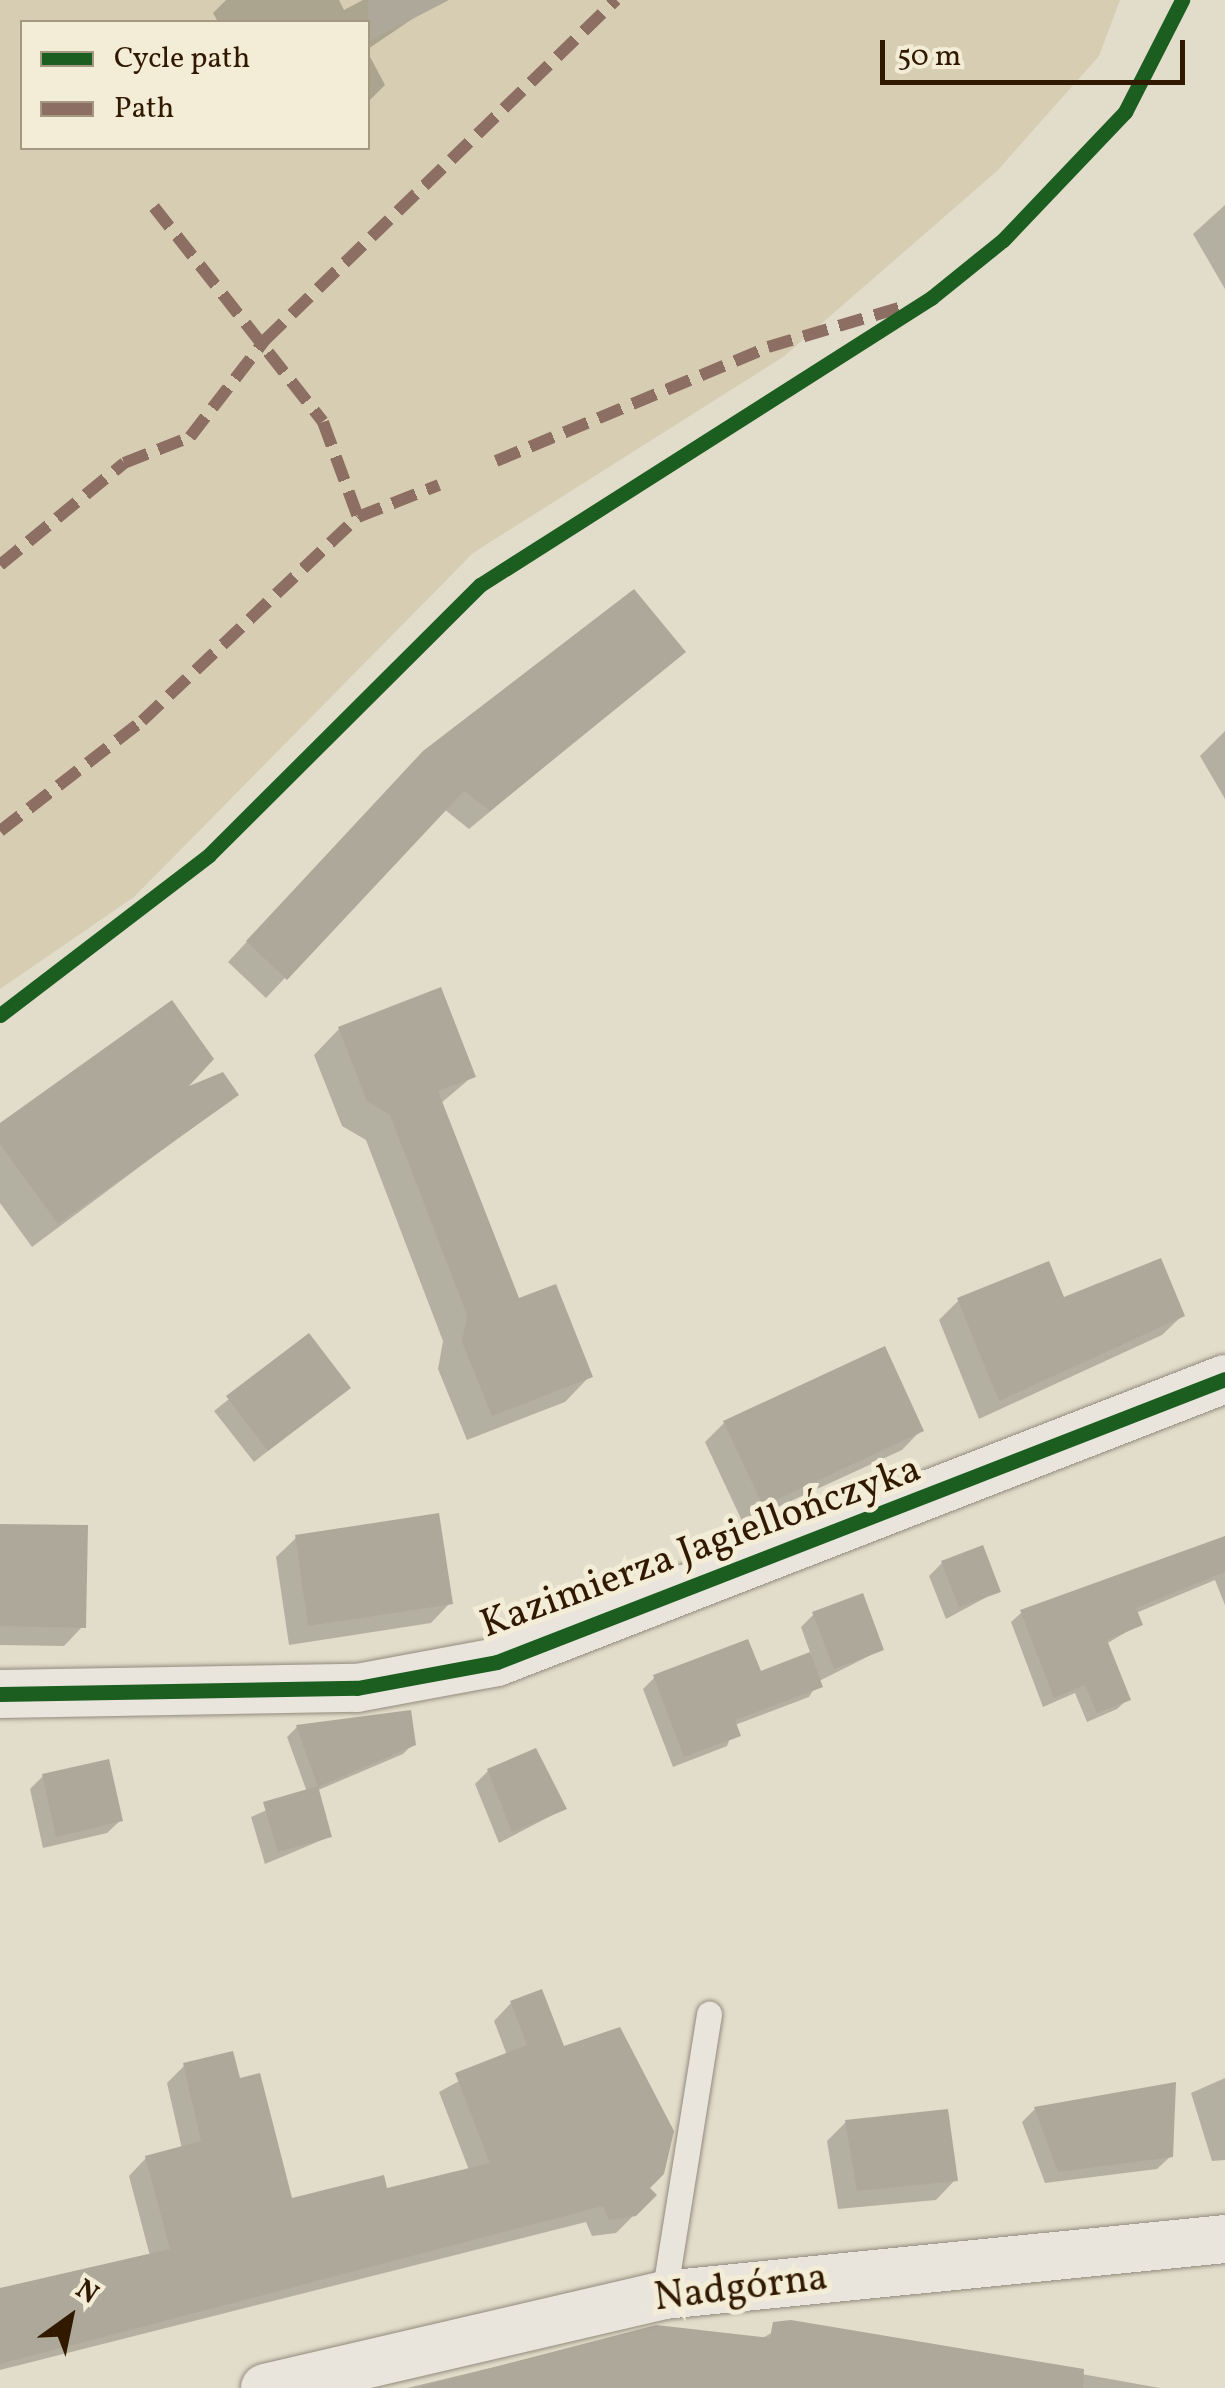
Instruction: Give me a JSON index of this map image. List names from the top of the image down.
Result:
{
  "streets": {
    "street": ["Kazimierza Jagiellończyka", "Nadgórna"]
  },
  "legend": ["Cycle path", "Path"],
  "scale_bar": "50 m",
  "north": "top right"
}
